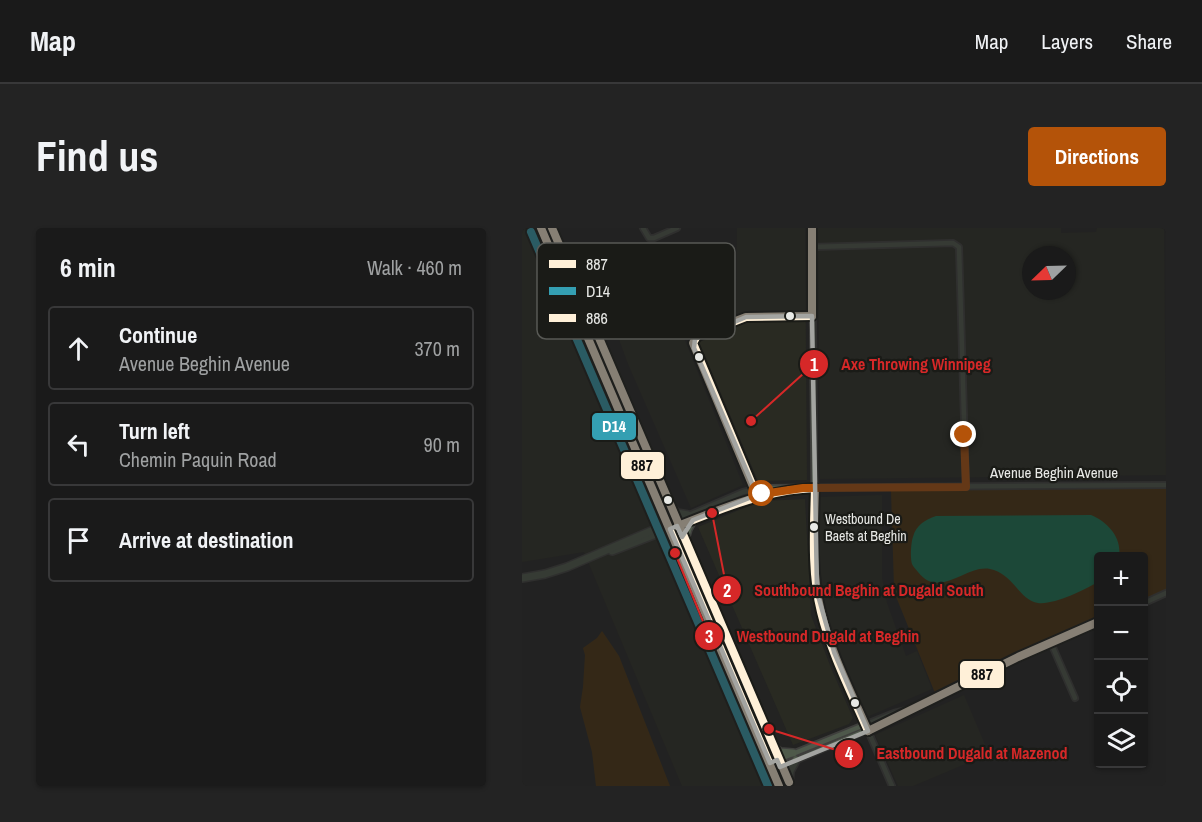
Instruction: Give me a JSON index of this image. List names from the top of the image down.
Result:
{
  "streets": {
    "street": ["Avenue Beghin Avenue"]
  },
  "places": [
    "Axe Throwing Winnipeg",
    "Southbound Beghin at Dugald South",
    "Westbound De Baets at Beghin",
    "Westbound Dugald at Beghin",
    "Eastbound Dugald at Mazenod"
  ],
  "lines": ["transit line 887", "transit line 886", "transit line D14"],
  "legend": ["887", "D14", "886"],
  "north": "bottom left",
  "page": {
    "header": "Map",
    "nav": ["Map", "Layers", "Share"],
    "buttons": "Directions",
    "title": "Find us",
    "heading": ["6 min", "Walk · 460 m"],
    "list": [
      ["Continue", "Avenue Beghin Avenue", "370 m"],
      ["Turn left", "Chemin Paquin Road", "90 m"],
      "Arrive at destination"
    ],
    "map_buttons": ["+", "−"]
  }
}
